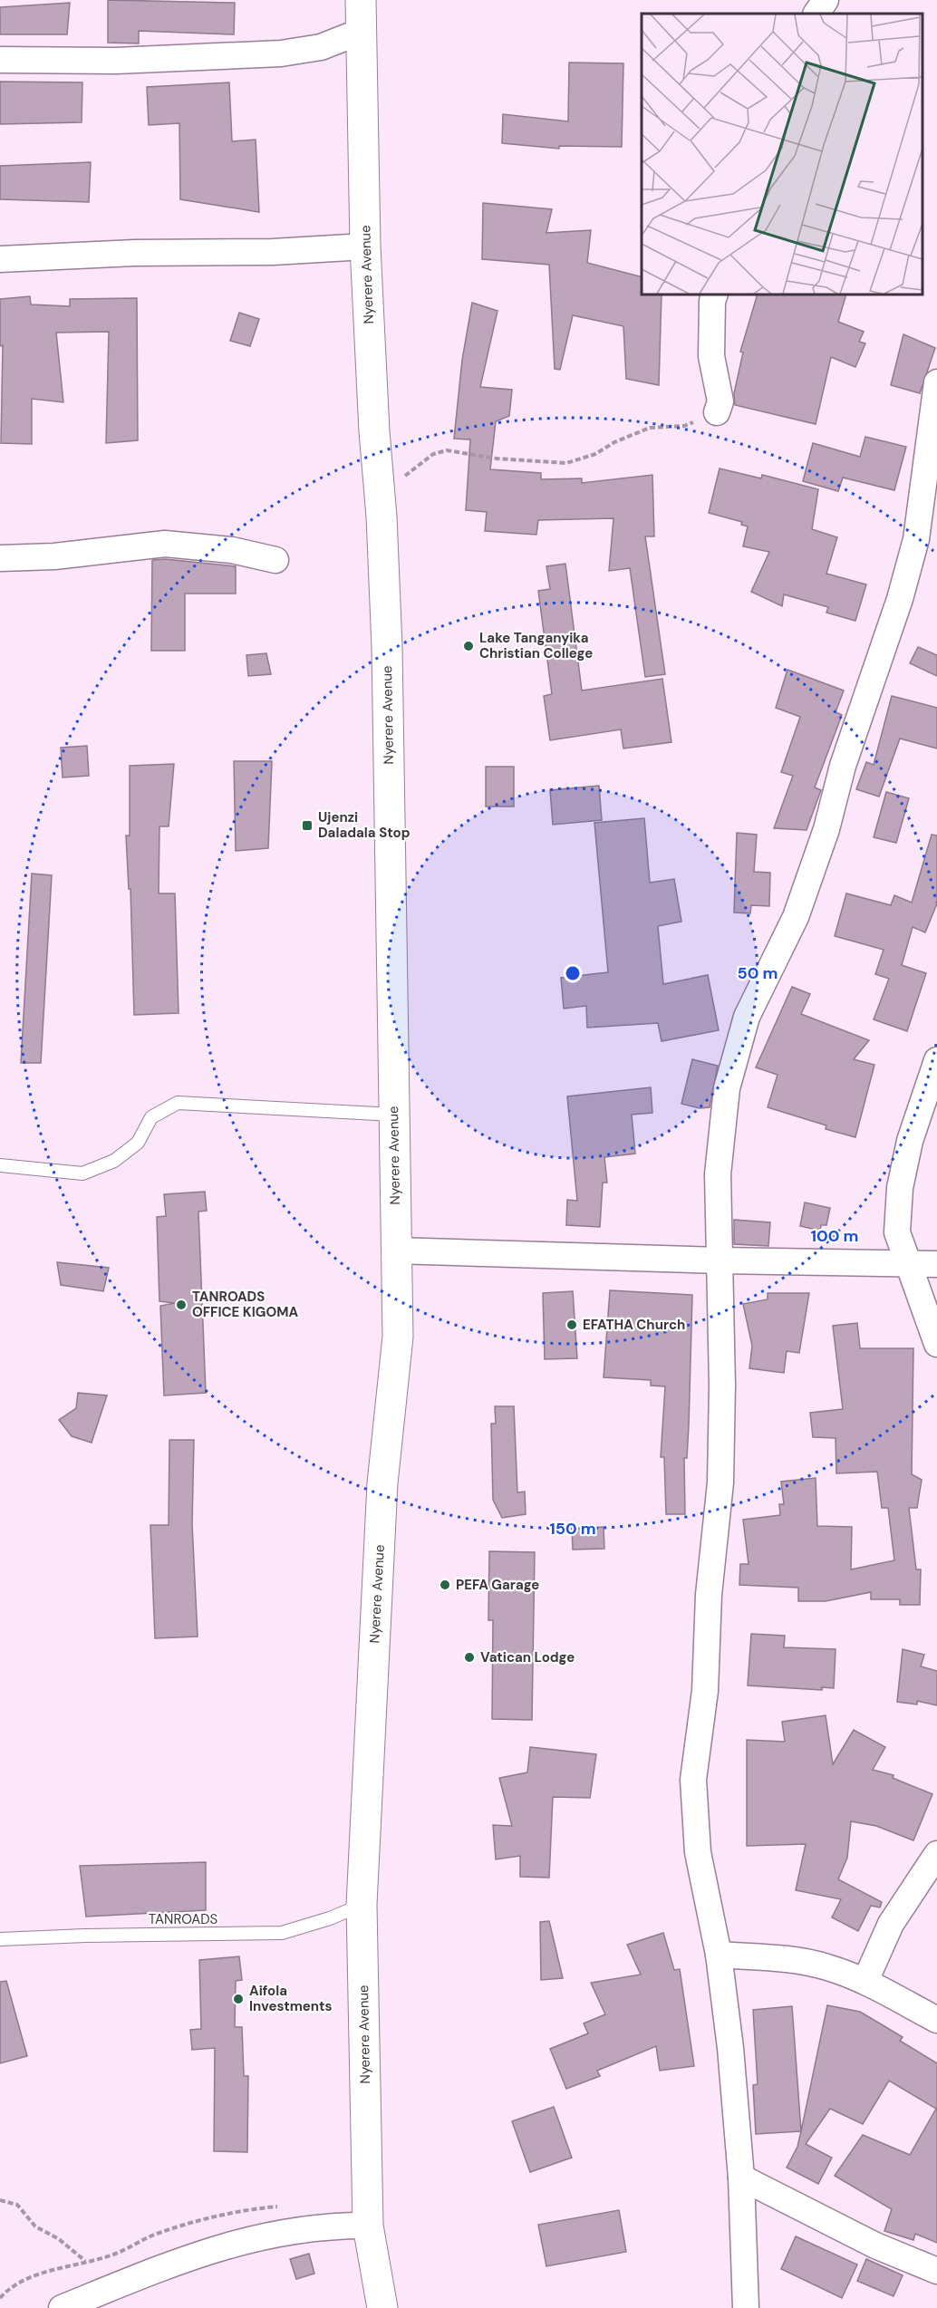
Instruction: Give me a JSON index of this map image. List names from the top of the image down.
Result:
{
  "streets": {
    "main road": ["Nyerere Avenue"],
    "lane": ["TANROADS"]
  },
  "crossings": [
    ["Nyerere Avenue", "TANROADS"]
  ],
  "places": {
    "other": [
      "Lake Tanganyika Christian College",
      "TANROADS OFFICE KIGOMA",
      "EFATHA Church",
      "PEFA Garage",
      "Vatican Lodge",
      "Aifola Investments"
    ],
    "transit": ["Ujenzi Daladala Stop"]
  },
  "rings": ["50 m", "100 m", "150 m"]
}
